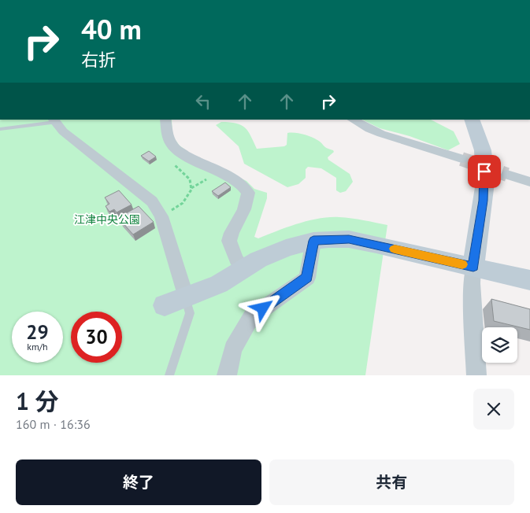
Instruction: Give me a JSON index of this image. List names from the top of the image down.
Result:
{
  "parks": ["江津中央公園"],
  "page": {
    "turn": ["40 m", "右折"],
    "speed": "29 km/h",
    "limit": "30",
    "heading": ["1 分", "160 m · 16:36"],
    "buttons": ["終了", "共有"]
  }
}
